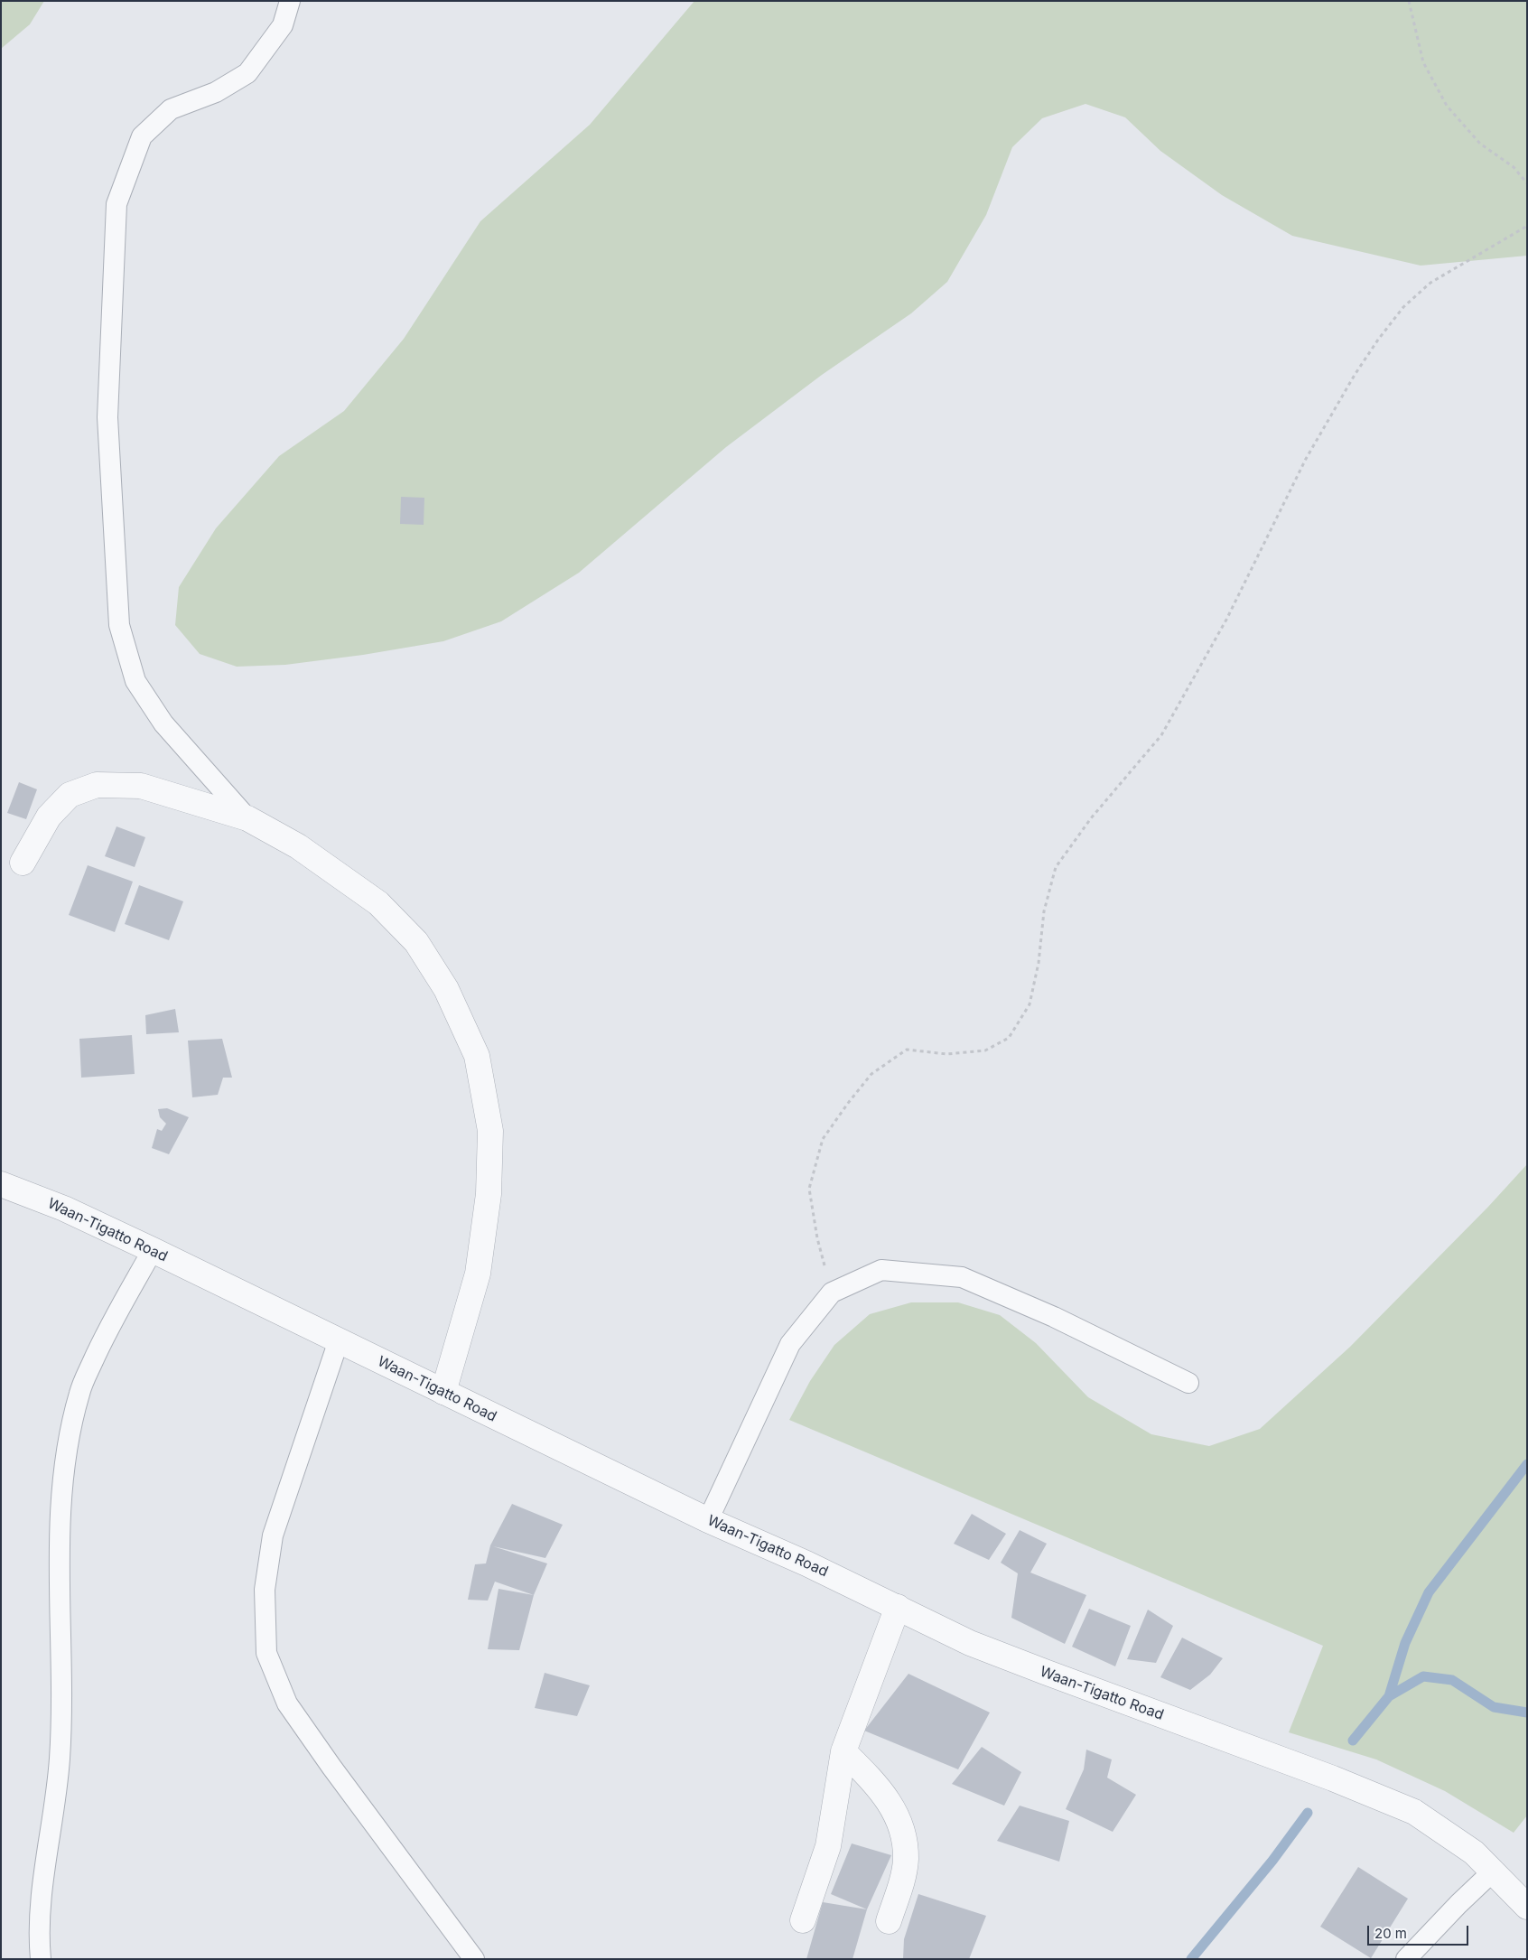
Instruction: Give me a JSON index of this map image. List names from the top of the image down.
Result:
{
  "streets": {
    "street": ["Waan-Tigatto Road"]
  },
  "scale_bar": "20 m"
}
